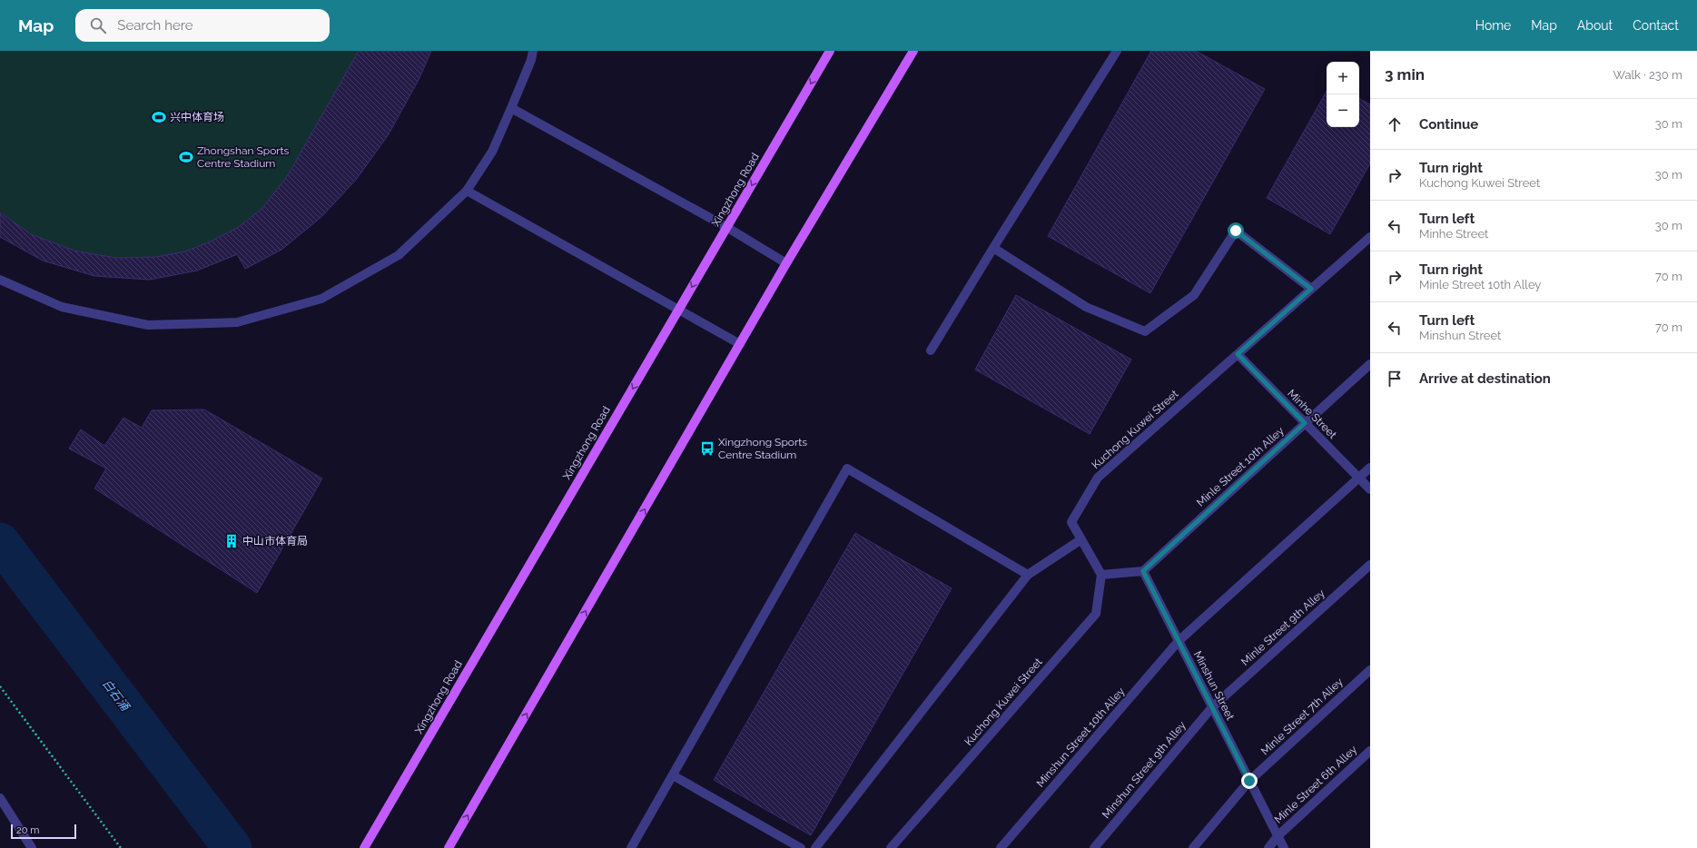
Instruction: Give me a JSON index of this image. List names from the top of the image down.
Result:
{
  "streets": {
    "main road": ["Xingzhong Road"],
    "street": [
      "Minhe Street",
      "Kuchong Kuwei Street",
      "Minle Street 10th Alley",
      "Minle Street 9th Alley",
      "Minshun Street",
      "Minle Street 7th Alley",
      "Minshun Street 10th Alley",
      "Minshun Street 9th Alley",
      "Minle Street 6th Alley"
    ]
  },
  "crossings": [
    ["Minhe Street", "Kuchong Kuwei Street"],
    ["Minhe Street", "Minle Street 10th Alley"],
    ["Minhe Street", "Minshun Street 10th Alley"],
    ["Minle Street 10th Alley", "Minshun Street"],
    ["Minle Street 9th Alley", "Minshun Street"],
    ["Minle Street 9th Alley", "Minshun Street 9th Alley"],
    ["Minshun Street", "Minle Street 7th Alley"],
    ["Minshun Street", "Minshun Street 10th Alley"],
    ["Minshun Street", "Minshun Street 9th Alley"],
    ["Minshun Street", "Minle Street 6th Alley"]
  ],
  "water": ["白石涌"],
  "places": {
    "sports": ["兴中体育场", "Zhongshan Sports Centre Stadium"],
    "bus stop": ["Xingzhong Sports Centre Stadium"],
    "building": ["中山市体育局"]
  },
  "scale_bar": "20 m",
  "page": {
    "header": "Map",
    "search": "Search here",
    "nav": [
      "Home",
      "Map",
      "About",
      "Contact"
    ],
    "heading": ["3 min", "Walk · 230 m"],
    "map_buttons": ["+", "−"],
    "list": [
      ["Continue", "30 m"],
      ["Turn right", "Kuchong Kuwei Street", "30 m"],
      ["Turn left", "Minhe Street", "30 m"],
      ["Turn right", "Minle Street 10th Alley", "70 m"],
      ["Turn left", "Minshun Street", "70 m"],
      "Arrive at destination"
    ],
    "scale": "20 m"
  }
}
